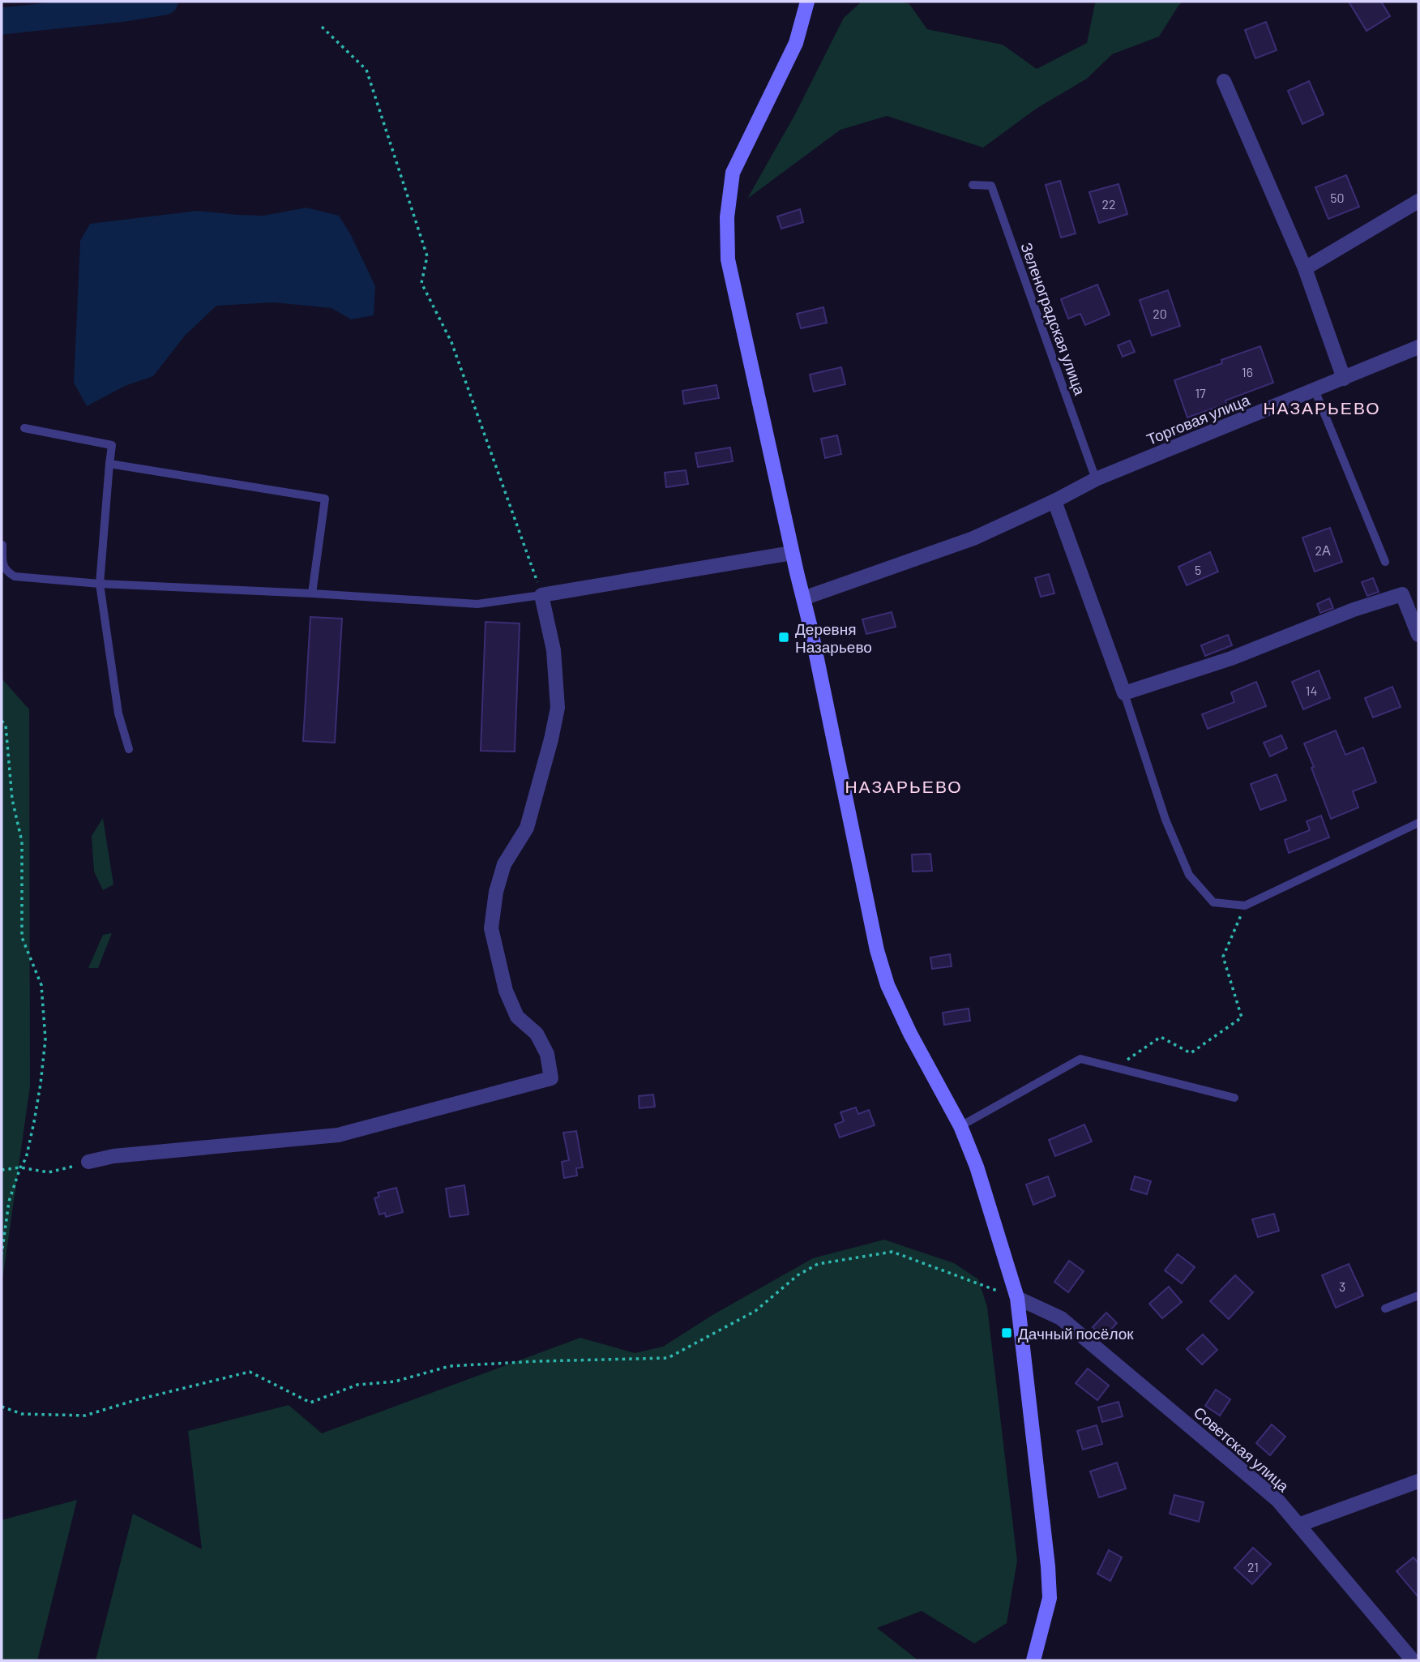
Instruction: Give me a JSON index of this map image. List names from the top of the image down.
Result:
{
  "streets": {
    "street": ["Торговая улица", "Советская улица"],
    "lane": ["Зеленоградская улица"]
  },
  "crossings": [
    ["Зеленоградская улица", "Торговая улица"]
  ],
  "districts": ["НАЗАРЬЕВО", "НАЗАРЬЕВО"],
  "places": {
    "transit": ["Деревня Назарьево", "Дачный посёлок"]
  },
  "house_numbers": [
    "50",
    "22",
    "20",
    "16",
    "17",
    "2А",
    "5",
    "14",
    "3",
    "21"
  ]
}
